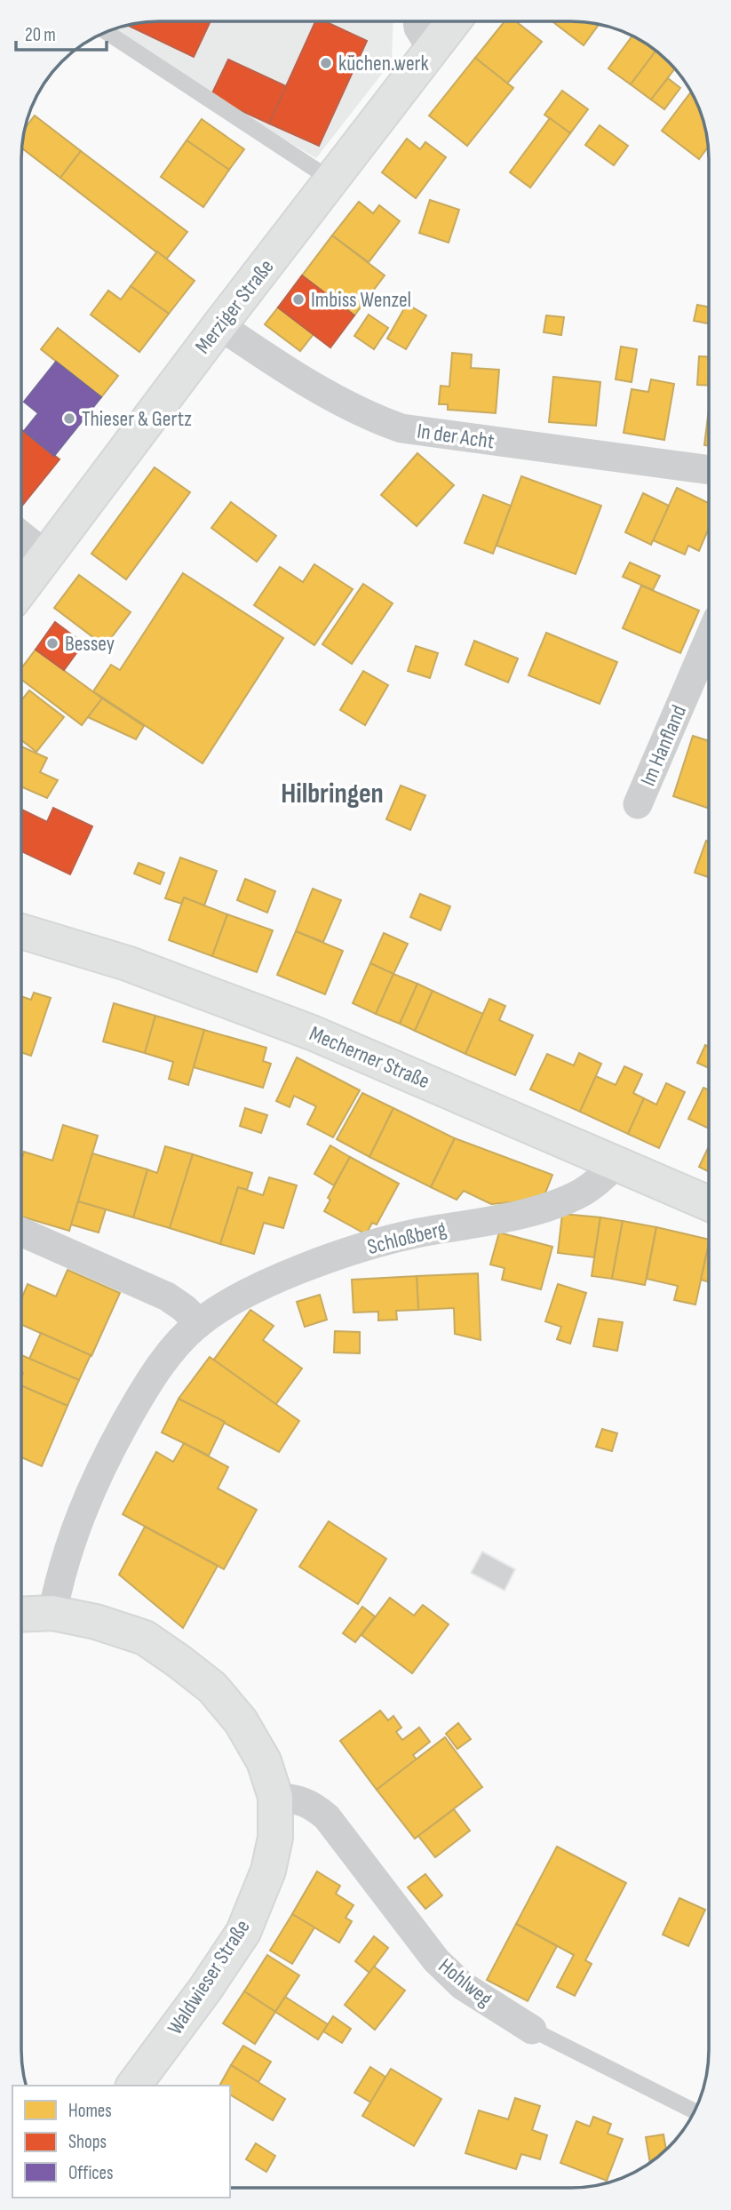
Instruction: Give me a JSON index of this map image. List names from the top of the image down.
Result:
{
  "streets": {
    "main road": ["Merziger Straße", "Mecherner Straße", "Waldwieser Straße"],
    "street": [
      "In der Acht",
      "Im Hanfland",
      "Schloßberg",
      "Hohlweg"
    ]
  },
  "crossings": [
    ["Merziger Straße", "In der Acht"],
    ["Mecherner Straße", "Schloßberg"],
    ["Schloßberg", "Waldwieser Straße"],
    ["Waldwieser Straße", "Hohlweg"]
  ],
  "districts": ["Hilbringen"],
  "places": [
    "küchen.werk",
    "Imbiss Wenzel",
    "Thieser & Gertz",
    "Bessey"
  ],
  "legend": ["Homes", "Shops", "Offices"],
  "scale_bar": "20 m"
}
